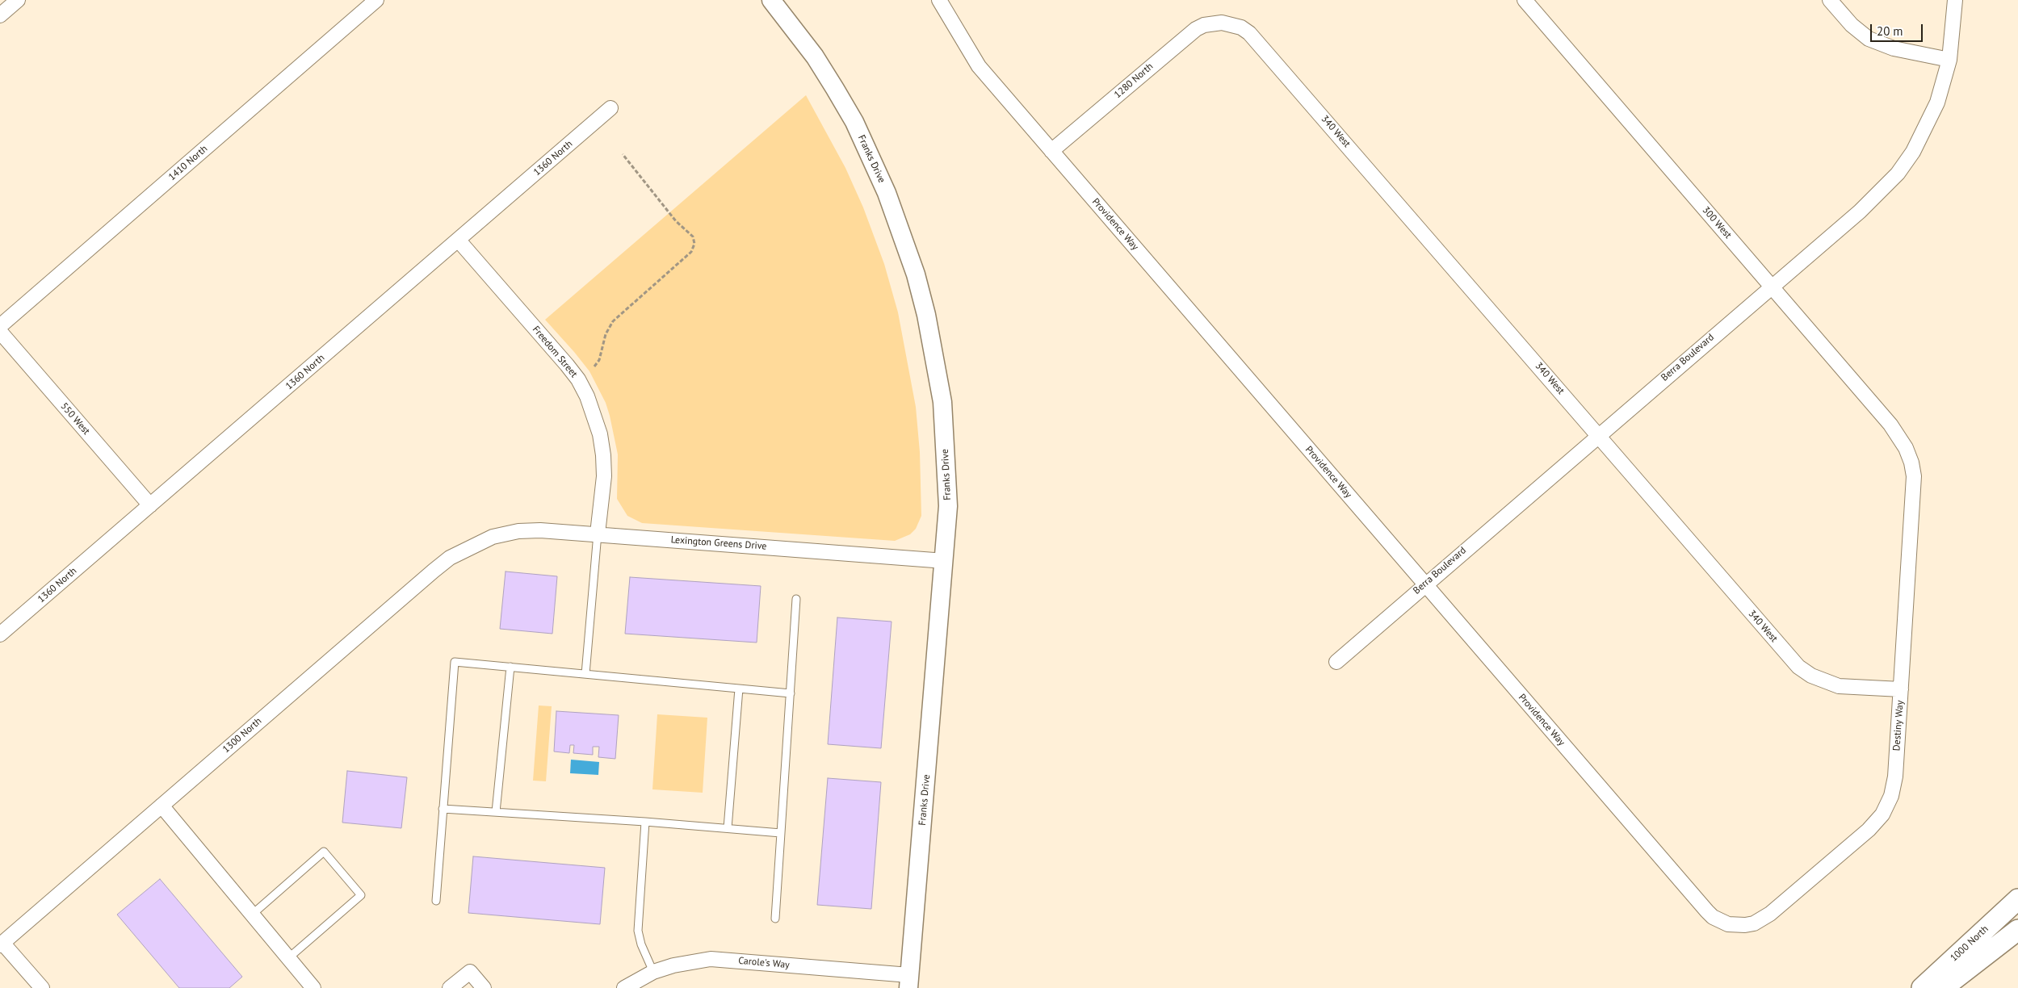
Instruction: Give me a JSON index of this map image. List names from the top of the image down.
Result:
{
  "streets": {
    "main road": ["1000 North"],
    "street": [
      "1280 North",
      "340 West",
      "1360 North",
      "Franks Drive",
      "1410 North",
      "300 West",
      "Providence Way",
      "Freedom Street",
      "Berra Boulevard",
      "550 West",
      "Lexington Greens Drive",
      "Destiny Way",
      "1300 North",
      "Carole's Way"
    ]
  },
  "crossings": [
    ["1280 North", "340 West"],
    ["1280 North", "Providence Way"],
    ["340 West", "Berra Boulevard"],
    ["340 West", "Destiny Way"],
    ["1360 North", "Freedom Street"],
    ["1360 North", "550 West"],
    ["Franks Drive", "Lexington Greens Drive"],
    ["Franks Drive", "Carole's Way"],
    ["300 West", "Berra Boulevard"],
    ["300 West", "Destiny Way"],
    ["Providence Way", "Berra Boulevard"],
    ["Providence Way", "Destiny Way"],
    ["Freedom Street", "Lexington Greens Drive"],
    ["Lexington Greens Drive", "1300 North"]
  ],
  "scale_bar": "20 m"
}
